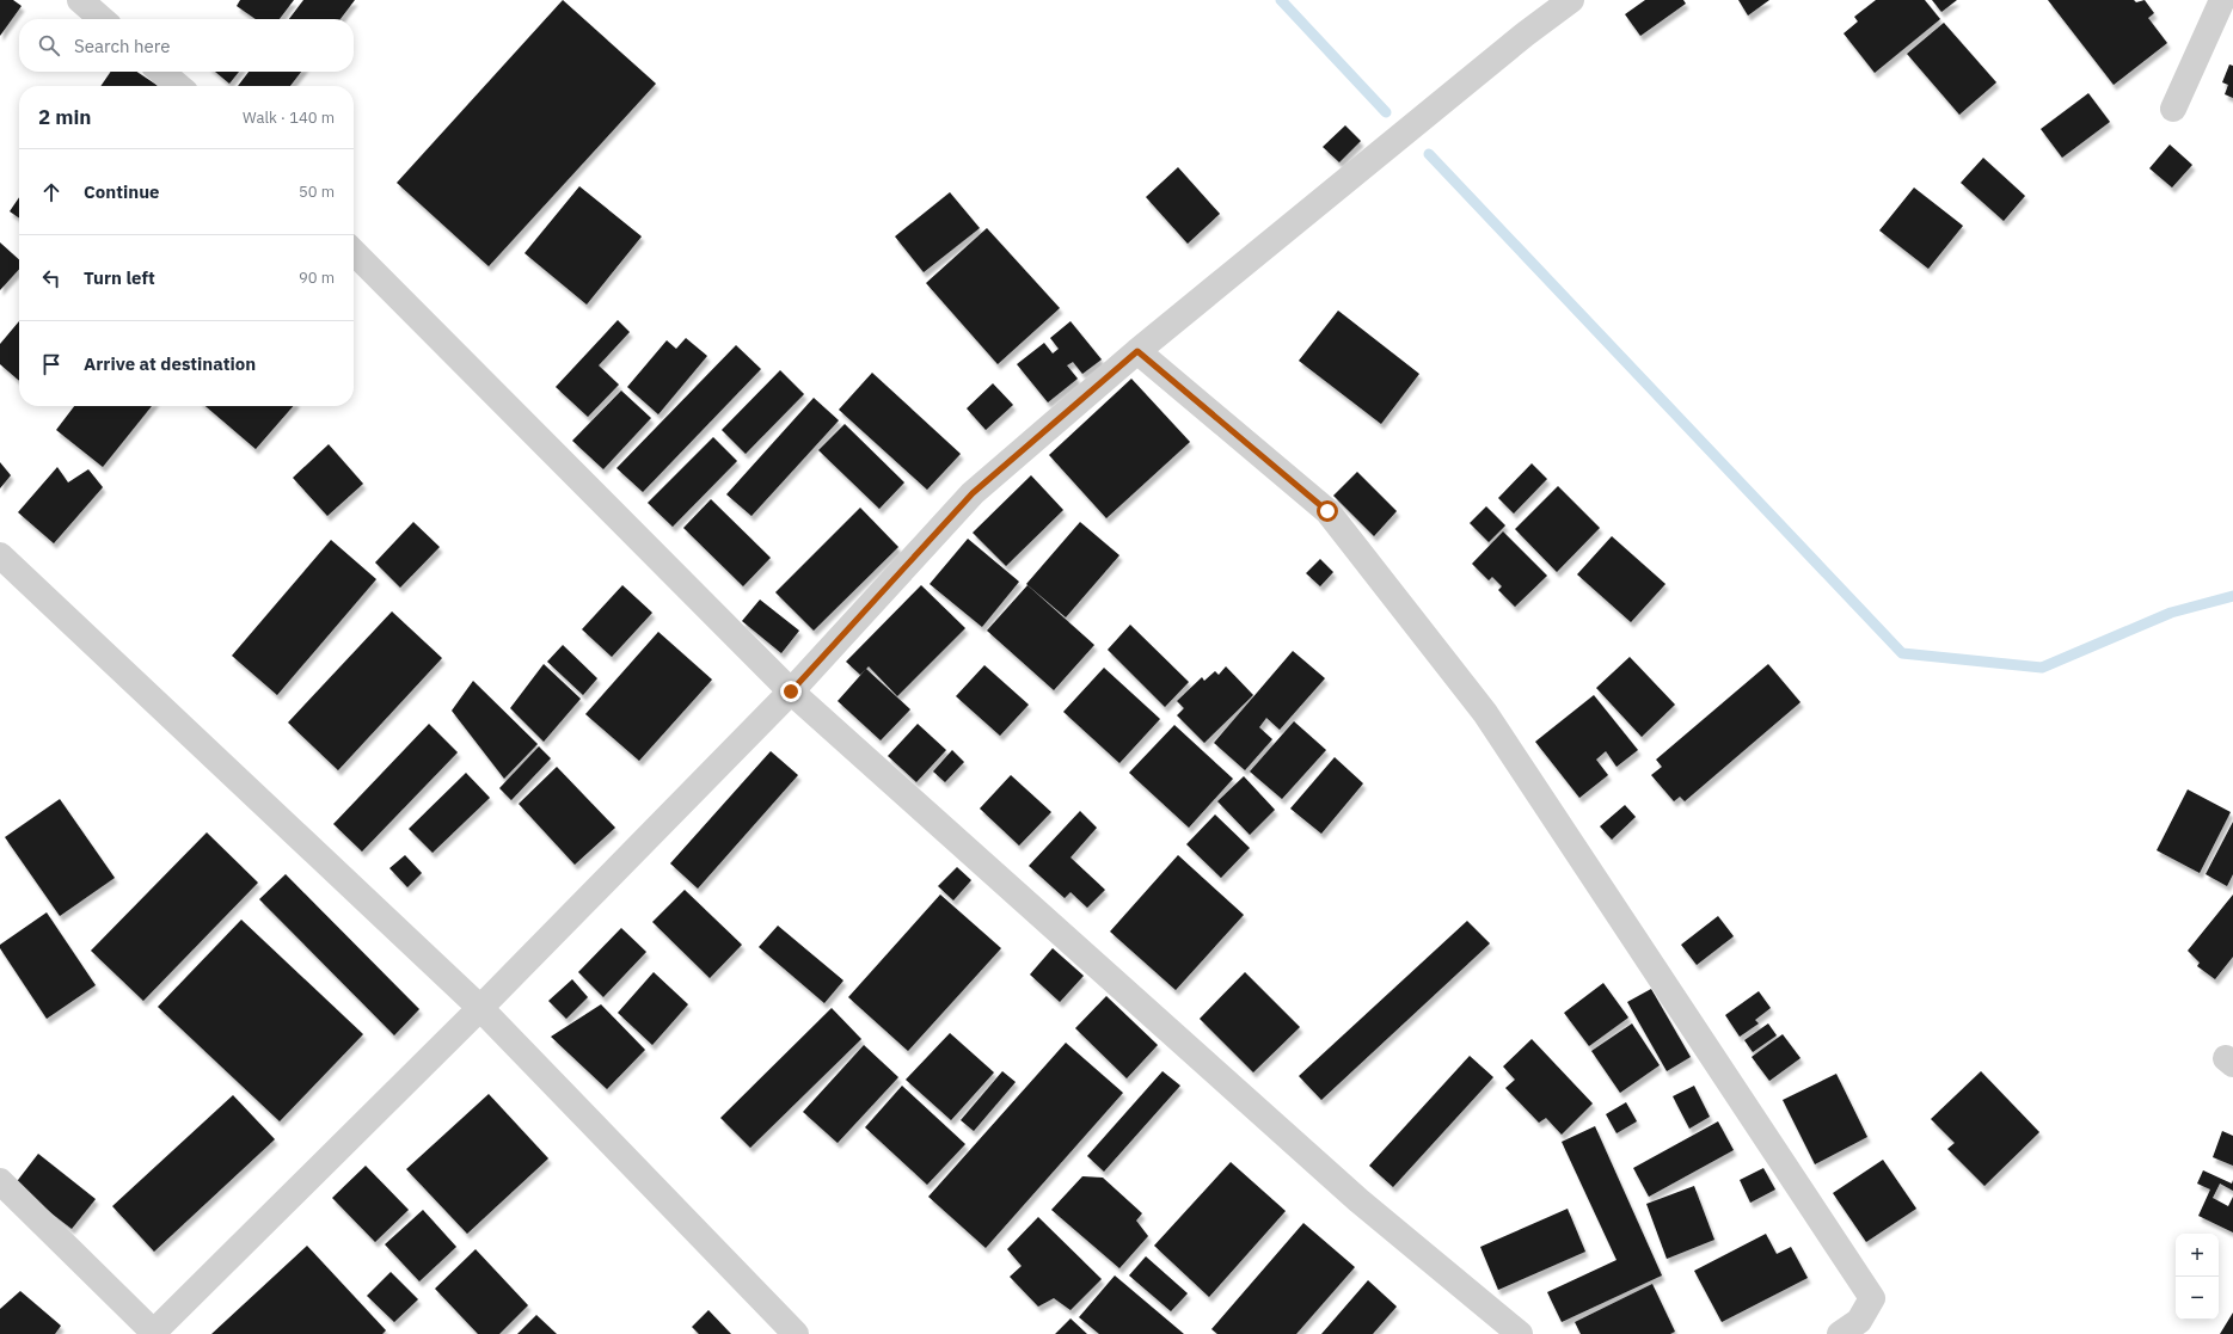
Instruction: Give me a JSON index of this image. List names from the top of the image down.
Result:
{
  "page": {
    "search": "Search here",
    "heading": ["2 min", "Walk · 140 m"],
    "list": [
      ["Continue", "50 m"],
      ["Turn left", "90 m"],
      "Arrive at destination"
    ],
    "map_buttons": ["+", "−"]
  }
}
